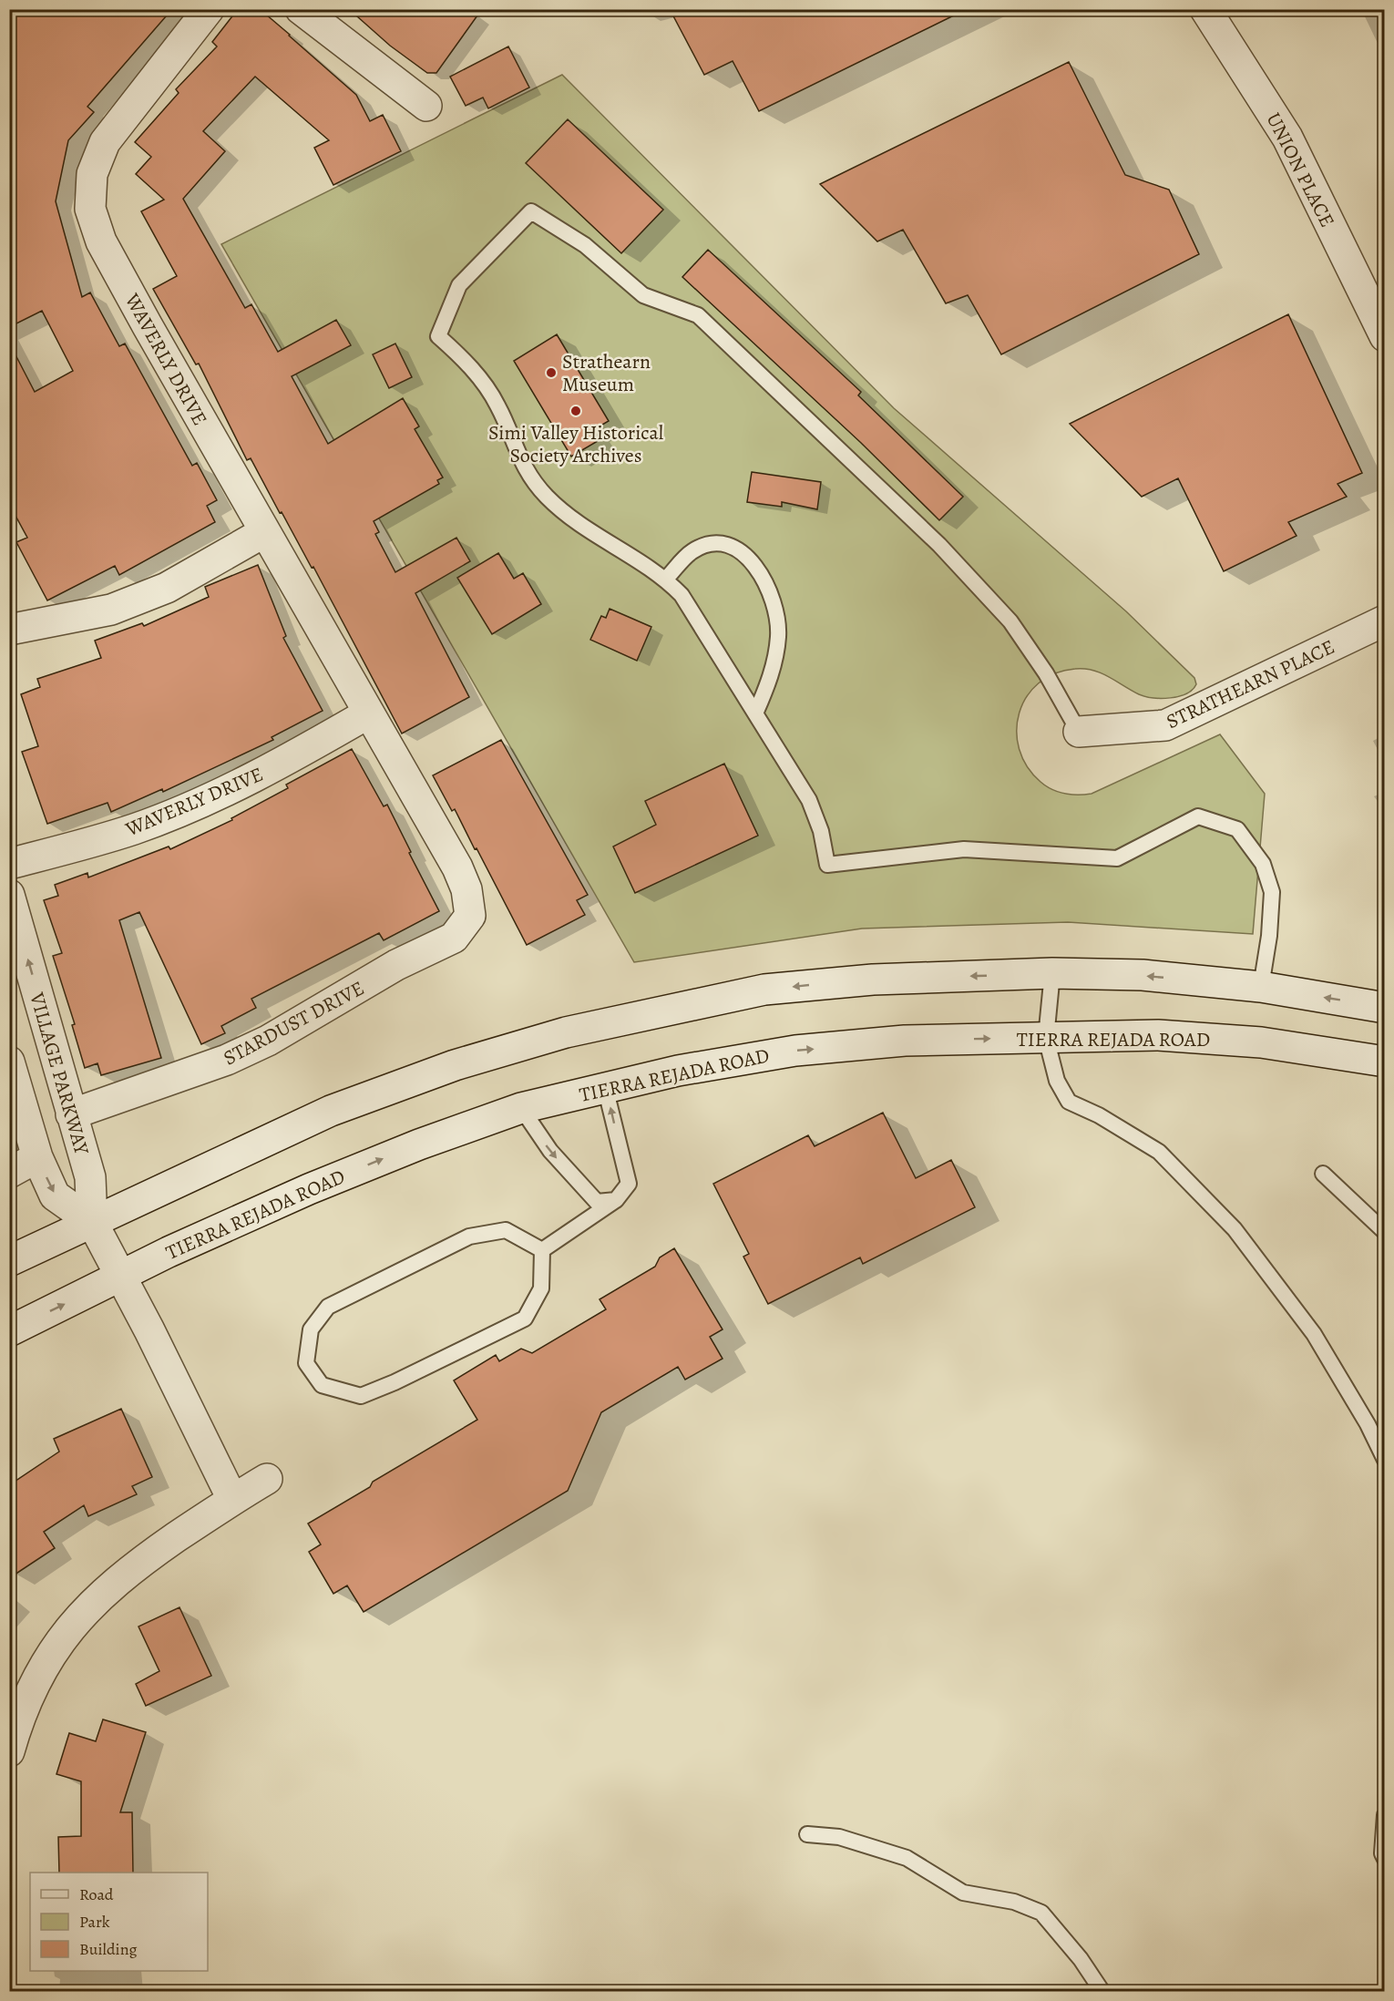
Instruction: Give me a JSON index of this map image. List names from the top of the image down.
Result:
{
  "streets": {
    "street": [
      "UNION PLACE",
      "WAVERLY DRIVE",
      "STRATHEARN PLACE",
      "STARDUST DRIVE",
      "TIERRA REJADA ROAD",
      "VILLAGE PARKWAY"
    ]
  },
  "crossings": [
    ["WAVERLY DRIVE", "STARDUST DRIVE"],
    ["STARDUST DRIVE", "VILLAGE PARKWAY"],
    ["TIERRA REJADA ROAD", "VILLAGE PARKWAY"]
  ],
  "places": ["Strathearn Museum", "Simi Valley Historical Society Archives"],
  "legend": ["Road", "Park", "Building"]
}
